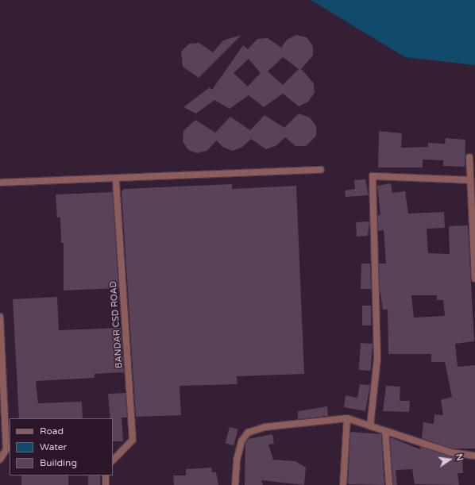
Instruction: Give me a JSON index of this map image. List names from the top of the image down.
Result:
{
  "streets": {
    "street": ["BANDAR CSD ROAD"]
  },
  "legend": ["Road", "Water", "Building"],
  "north": "right"
}
